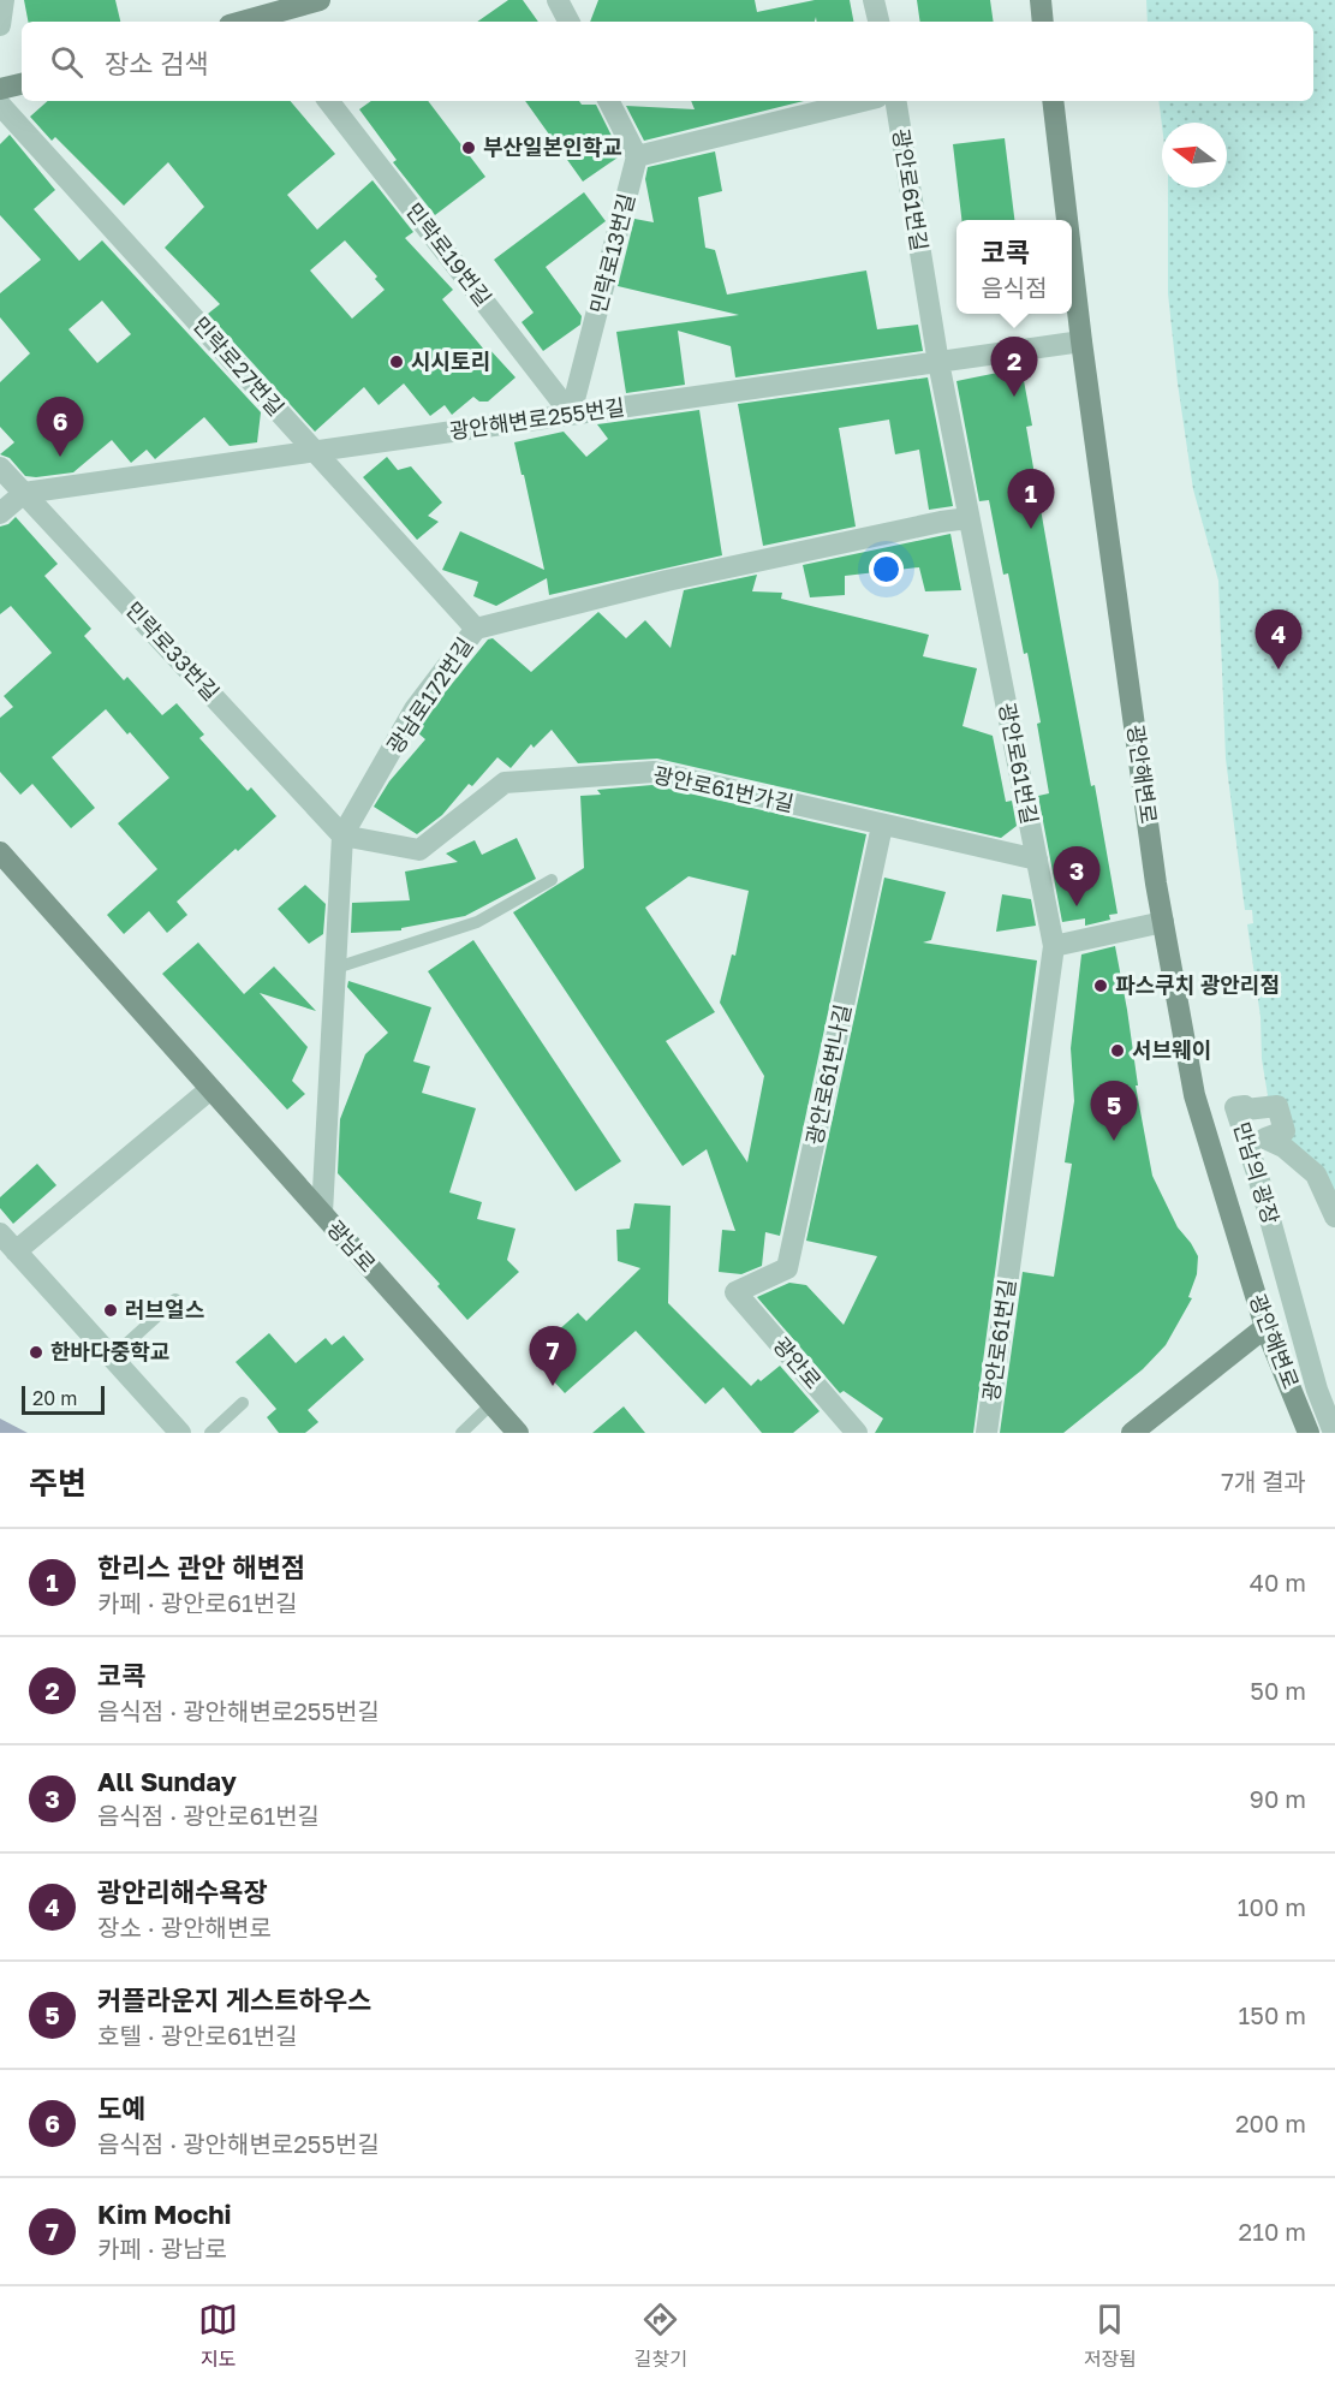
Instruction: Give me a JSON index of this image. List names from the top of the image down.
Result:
{
  "streets": {
    "main road": ["광안해변로", "광남로"],
    "street": [
      "광안로61번길",
      "민락로13번길",
      "민락로19번길",
      "민락로27번길",
      "광안해변로255번길",
      "민락로33번길",
      "광남로172번길",
      "광안로61번가길",
      "광안로61번나길",
      "만남의 광장",
      "광안로"
    ]
  },
  "crossings": [
    ["광안로61번길", "광안해변로255번길"],
    ["광안로61번길", "광남로172번길"],
    ["광안로61번길", "광안로61번가길"],
    ["민락로13번길", "민락로19번길"],
    ["민락로13번길", "광안해변로255번길"],
    ["민락로19번길", "광안해변로255번길"],
    ["민락로27번길", "광안해변로255번길"],
    ["민락로27번길", "광남로172번길"],
    ["광안해변로255번길", "민락로33번길"],
    ["광안해변로255번길", "광안해변로"],
    ["민락로33번길", "광남로172번길"],
    ["민락로33번길", "광안로61번가길"],
    ["광남로172번길", "광안로61번가길"],
    ["광남로172번길", "광남로"],
    ["광안로61번가길", "광안로61번나길"],
    ["광안로61번나길", "광안로"]
  ],
  "places": [
    "부산일본인학교",
    "시시토리",
    "파스쿠치 광안리점",
    "서브웨이",
    "러브얼스",
    "한바다중학교"
  ],
  "scale_bar": "20 m",
  "north": "left",
  "page": {
    "search": "장소 검색",
    "popup": ["코콕", "음식점"],
    "pins": [
      "2",
      "6",
      "1",
      "4",
      "3",
      "5",
      "7"
    ],
    "scale": "20 m",
    "heading": ["주변", "7개 결과"],
    "list": [
      {
        "mark": "1",
        "name": "한리스 관안 해변점",
        "note": "카페 · 광안로61번길",
        "value": "40 m"
      },
      {
        "mark": "2",
        "name": "코콕",
        "note": "음식점 · 광안해변로255번길",
        "value": "50 m"
      },
      {
        "mark": "3",
        "name": "All Sunday",
        "note": "음식점 · 광안로61번길",
        "value": "90 m"
      },
      {
        "mark": "4",
        "name": "광안리해수욕장",
        "note": "장소 · 광안해변로",
        "value": "100 m"
      },
      {
        "mark": "5",
        "name": "커플라운지 게스트하우스",
        "note": "호텔 · 광안로61번길",
        "value": "150 m"
      },
      {
        "mark": "6",
        "name": "도예",
        "note": "음식점 · 광안해변로255번길",
        "value": "200 m"
      },
      {
        "mark": "7",
        "name": "Kim Mochi",
        "note": "카페 · 광남로",
        "value": "210 m"
      }
    ],
    "nav": ["지도", "길찾기", "저장됨"]
  }
}
